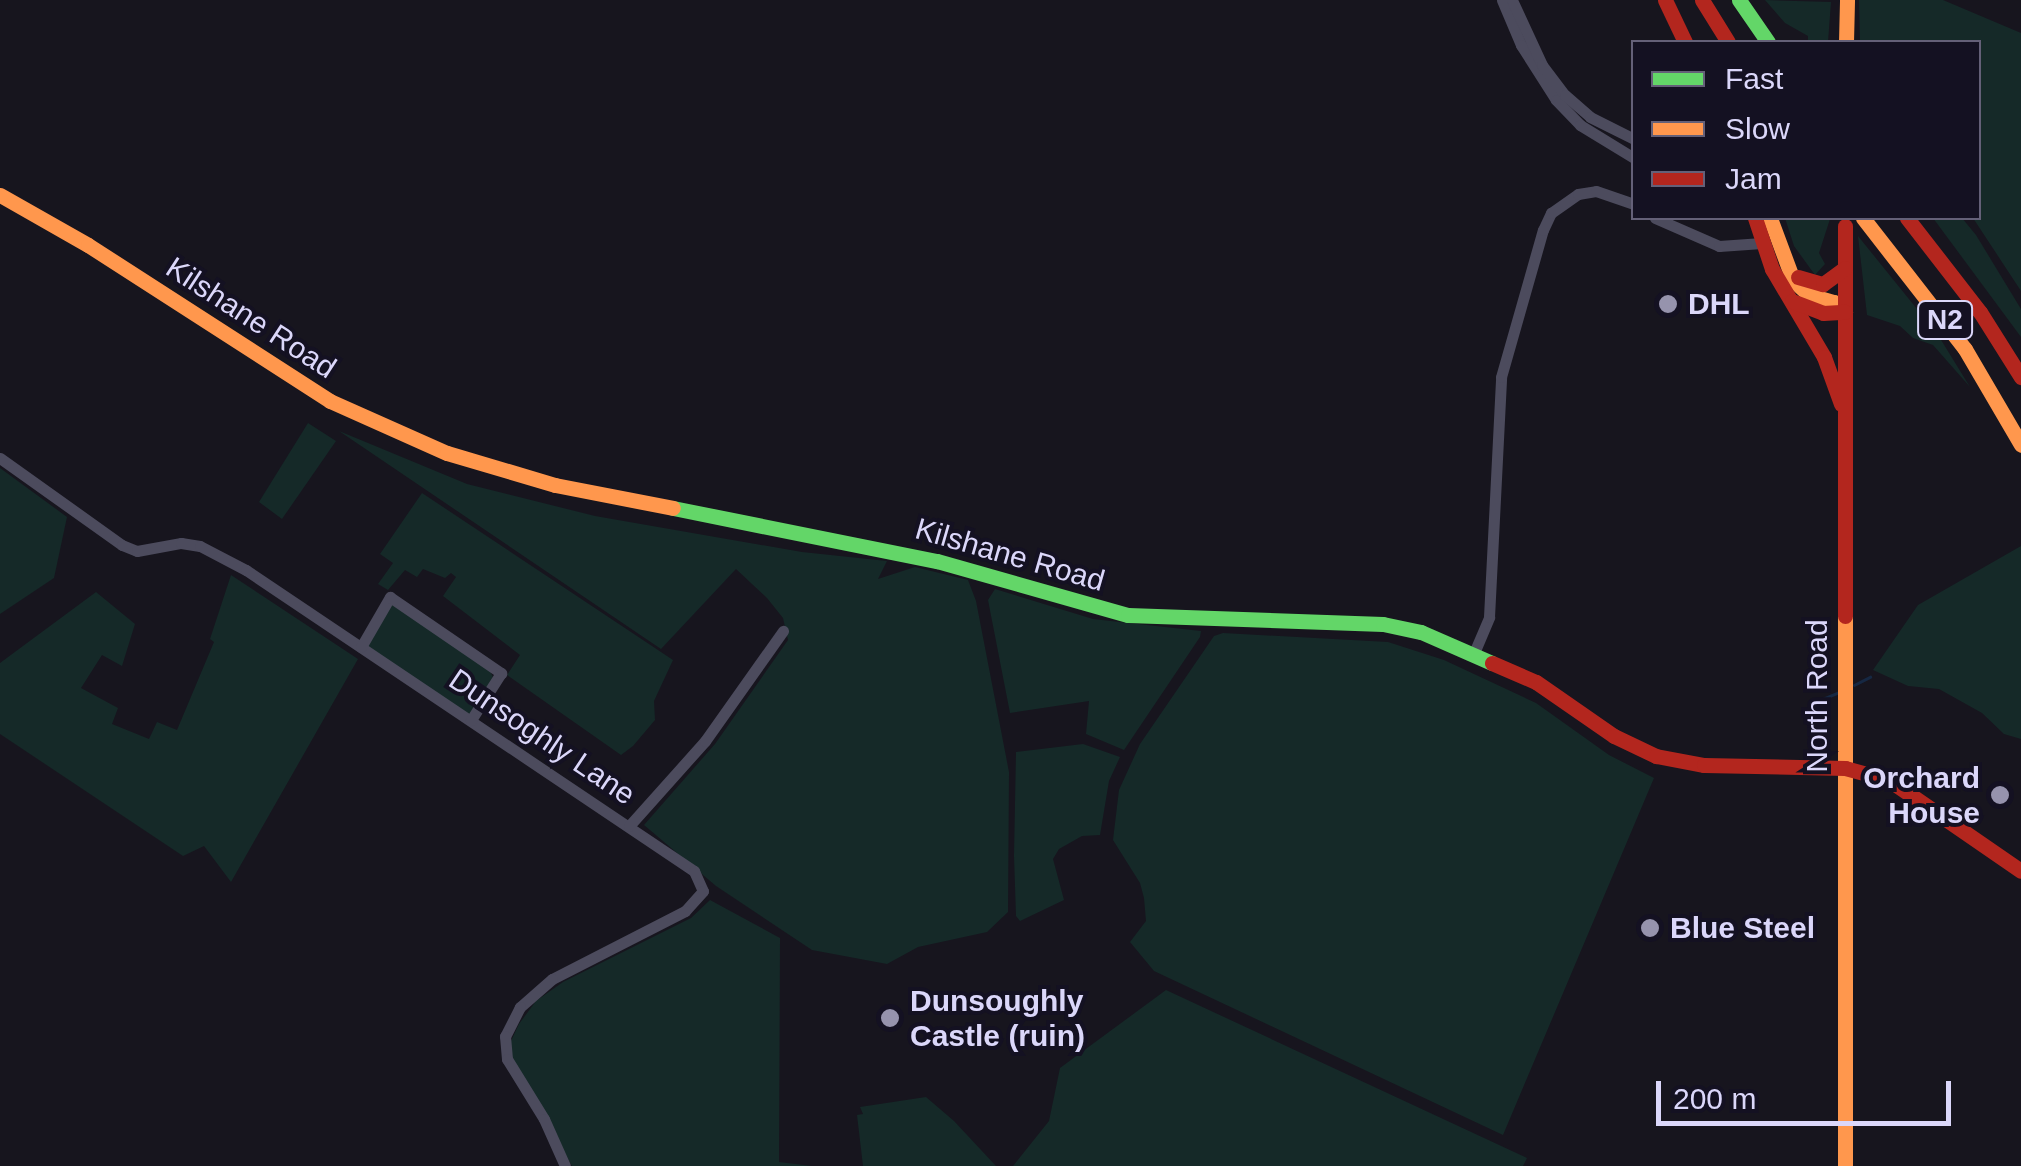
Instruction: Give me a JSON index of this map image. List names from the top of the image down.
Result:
{
  "streets": {
    "main road": ["Kilshane Road", "N2", "North Road"],
    "street": ["Dunsoghly Lane"]
  },
  "crossings": [
    ["Kilshane Road", "North Road"]
  ],
  "places": [
    "DHL",
    "Orchard House",
    "Blue Steel",
    "Dunsoughly Castle (ruin)"
  ],
  "legend": ["Fast", "Slow", "Jam"],
  "scale_bar": "200 m"
}
